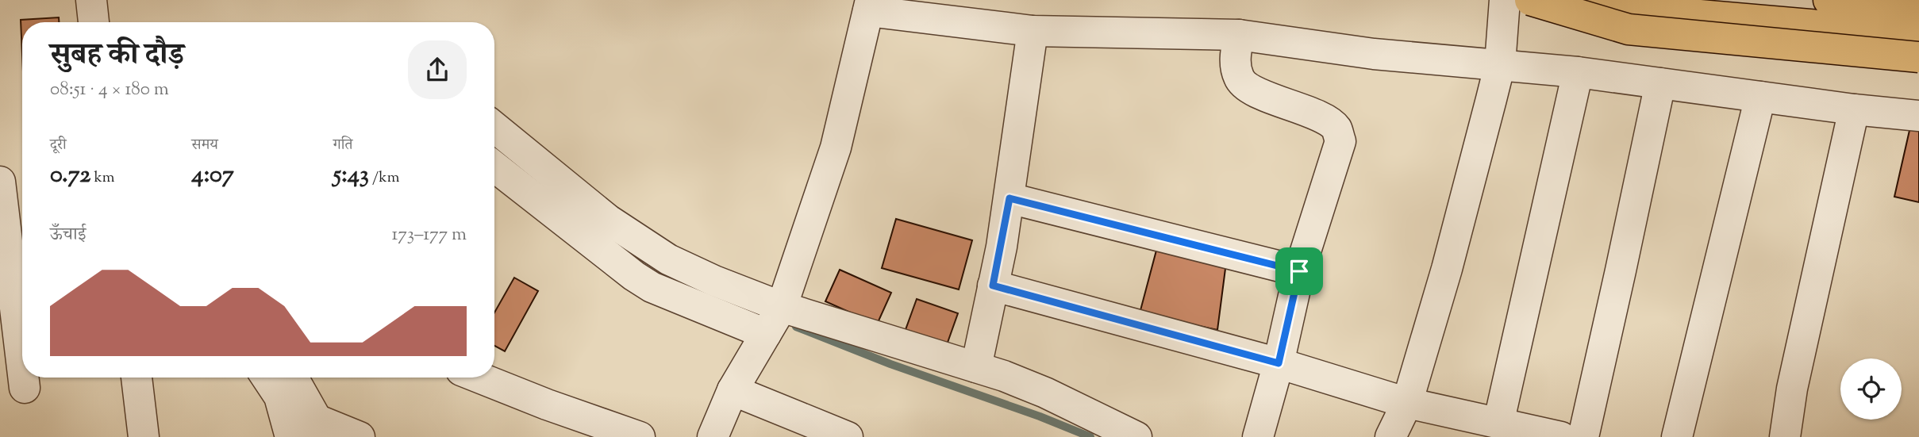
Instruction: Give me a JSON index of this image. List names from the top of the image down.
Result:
{
  "page": {
    "heading": ["सुबह की दौड़", "08:51 · 4 × 180 m"],
    "stats": [
      ["दूरी", "0.72 km"],
      ["समय", "4:07"],
      ["गति", "5:43 /km"]
    ],
    "chart": ["ऊँचाई", "173–177 m"]
  }
}
